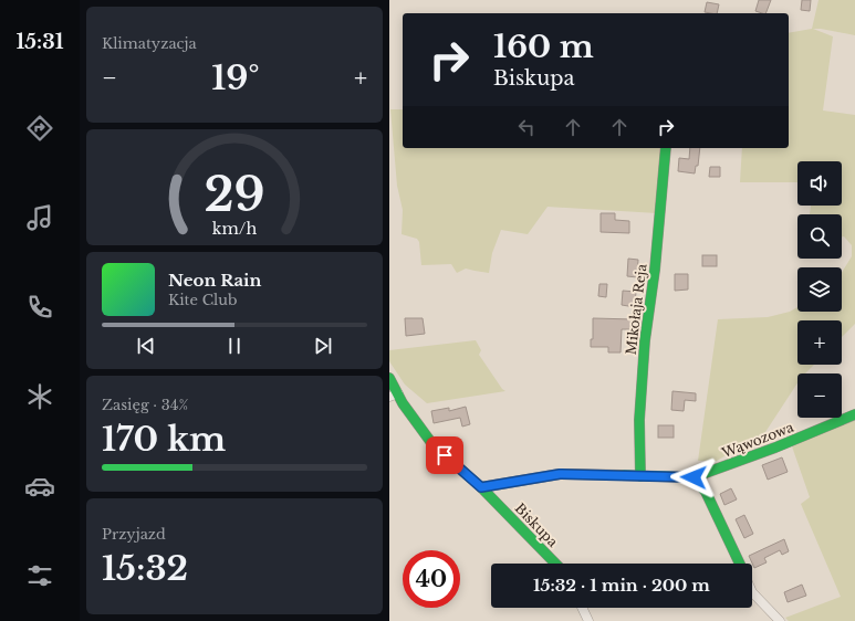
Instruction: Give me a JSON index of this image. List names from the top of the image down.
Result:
{
  "streets": {
    "street": ["Mikołaja Reja", "Wąwozowa", "Biskupa"]
  },
  "page": {
    "tabs": "15:31",
    "tile": [
      "Klimatyzacja",
      ["Zasięg · 34%", "170 km"],
      ["Przyjazd", "15:32"]
    ],
    "turn": ["160 m", "Biskupa"],
    "heat": ["−", "19°", "+"],
    "map_buttons": ["+", "−"],
    "song": ["Neon Rain", "Kite Club"],
    "limit": "40",
    "trip": "15:32 · 1 min · 200 m",
    "gauge": ["29", "km/h"]
  }
}
